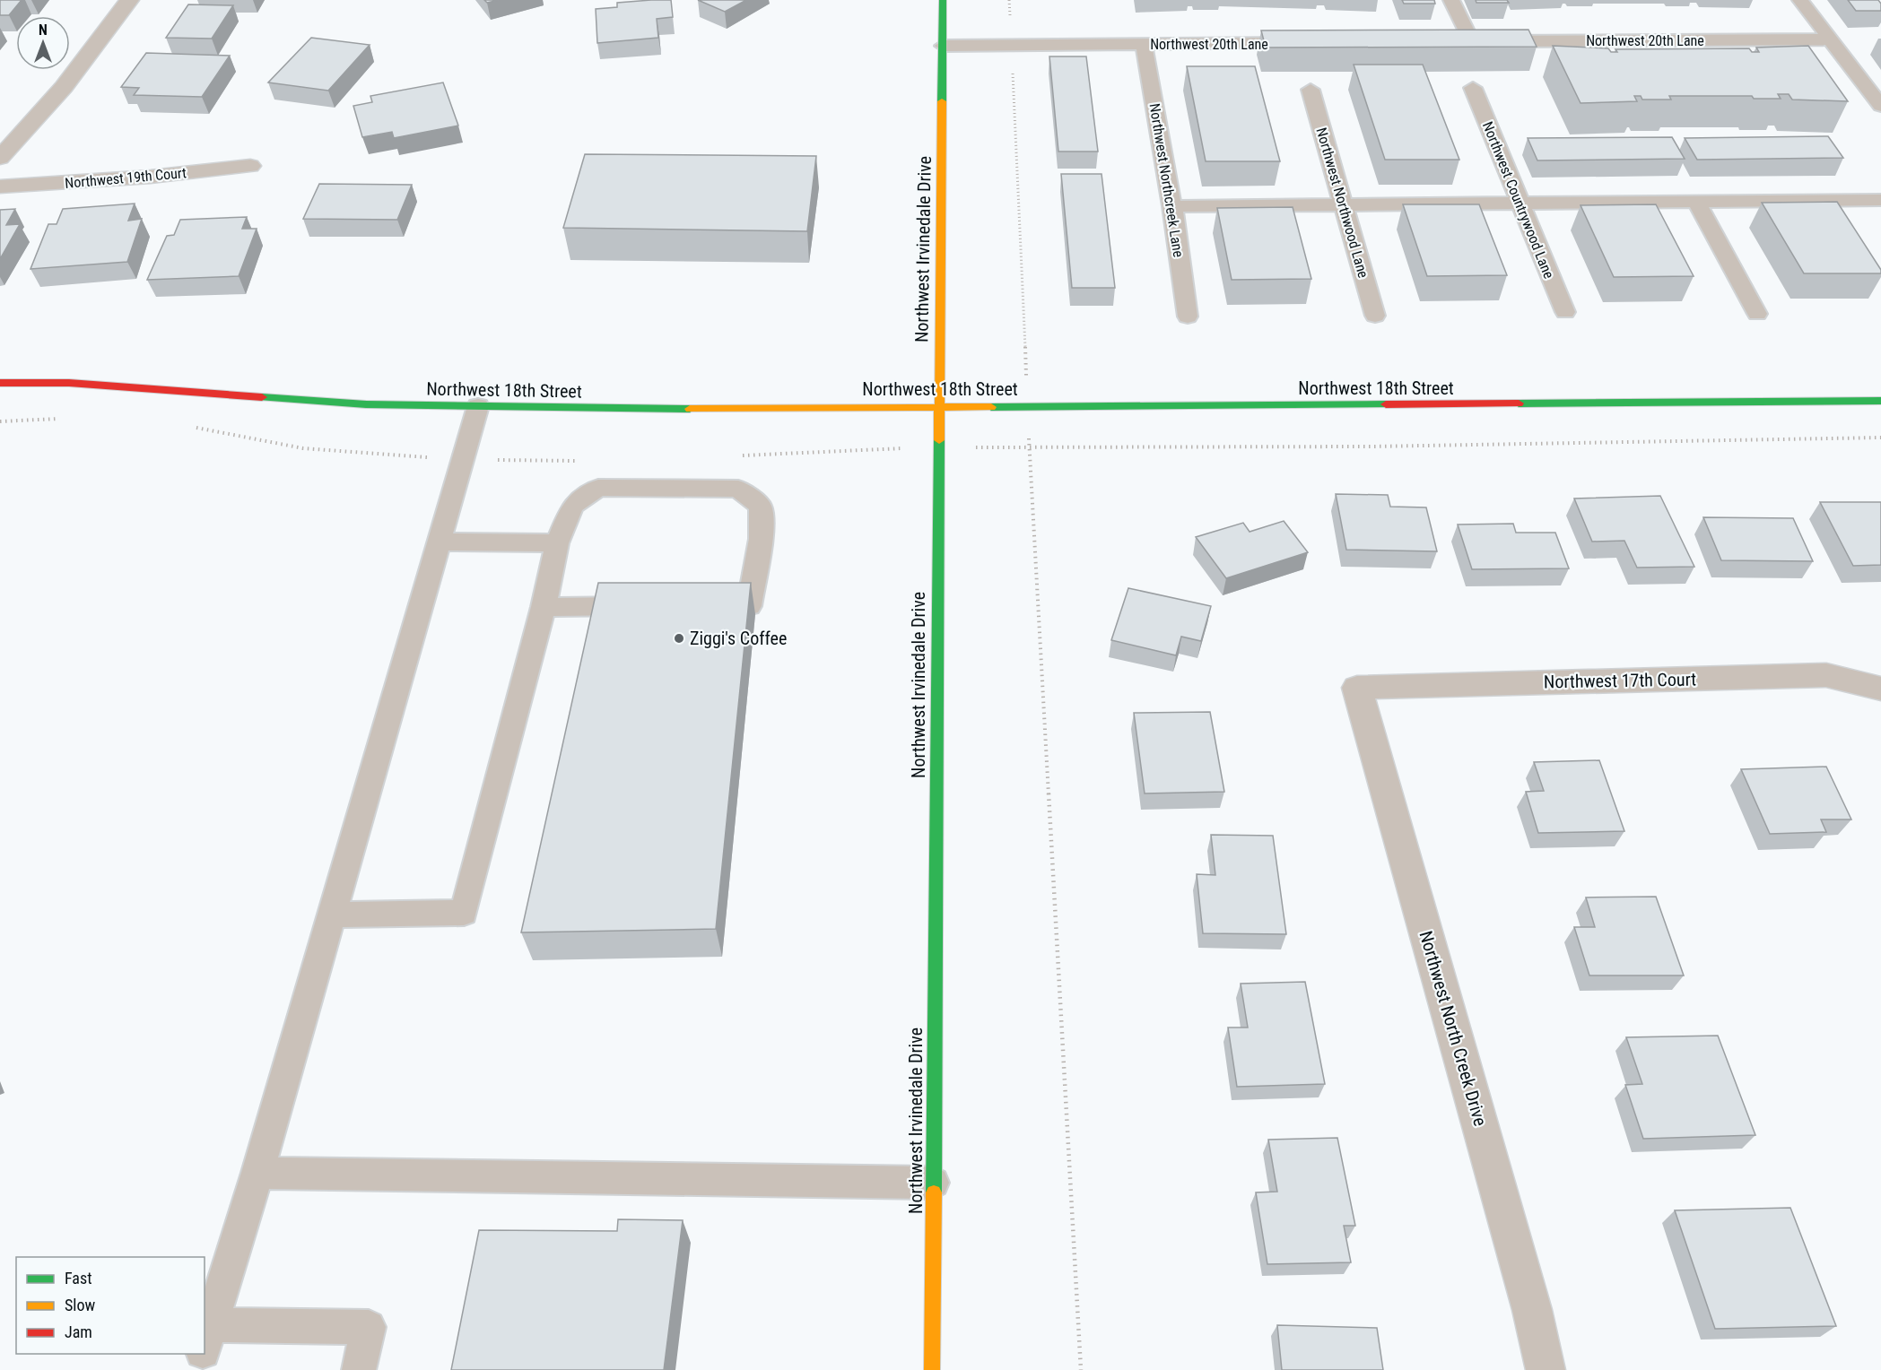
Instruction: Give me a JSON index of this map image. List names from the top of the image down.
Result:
{
  "streets": {
    "main road": ["Northwest Irvinedale Drive", "Northwest 18th Street"],
    "street": ["Northwest 19th Court", "Northwest 17th Court", "Northwest North Creek Drive"],
    "lane": [
      "Northwest 20th Lane",
      "Northwest Northcreek Lane",
      "Northwest Countrywood Lane",
      "Northwest Northwood Lane"
    ]
  },
  "crossings": [
    ["Northwest 20th Lane", "Northwest Northcreek Lane"],
    ["Northwest 20th Lane", "Northwest Irvinedale Drive"],
    ["Northwest Irvinedale Drive", "Northwest 18th Street"],
    ["Northwest 17th Court", "Northwest North Creek Drive"]
  ],
  "places": ["Ziggi's Coffee"],
  "legend": ["Fast", "Slow", "Jam"],
  "north": "top"
}
